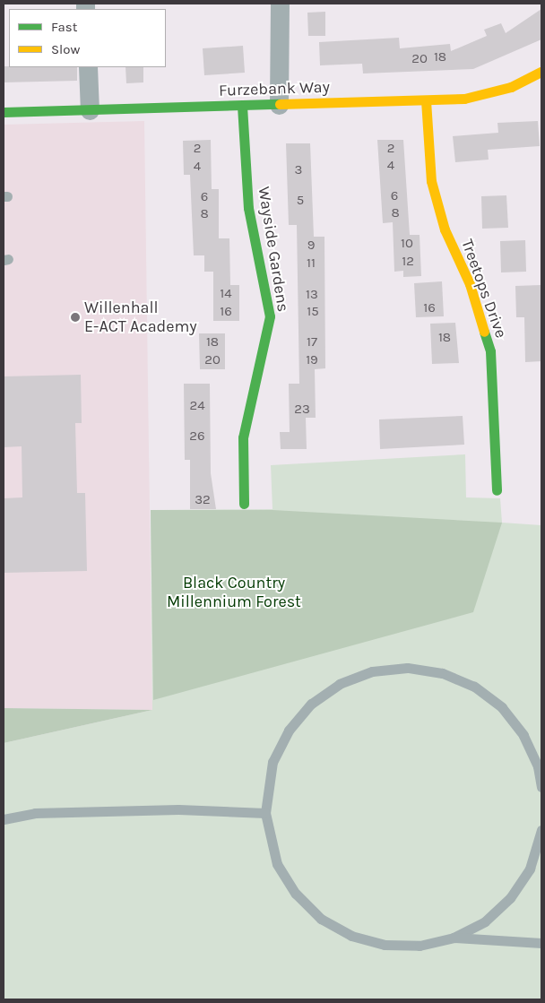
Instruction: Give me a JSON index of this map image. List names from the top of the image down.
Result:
{
  "streets": {
    "street": ["Furzebank Way", "Wayside Gardens", "Treetops Drive"]
  },
  "crossings": [
    ["Furzebank Way", "Wayside Gardens"],
    ["Furzebank Way", "Treetops Drive"]
  ],
  "parks": ["Black Country Millennium Forest"],
  "places": ["Willenhall E-ACT Academy"],
  "house_numbers": [
    "18",
    "20",
    "2",
    "2",
    "4",
    "4",
    "3",
    "6",
    "6",
    "5",
    "8",
    "8",
    "10",
    "9",
    "12",
    "11",
    "14",
    "13",
    "16",
    "16",
    "15",
    "18",
    "18",
    "17",
    "20",
    "19",
    "24",
    "23",
    "26",
    "32"
  ],
  "legend": ["Fast", "Slow"]
}
